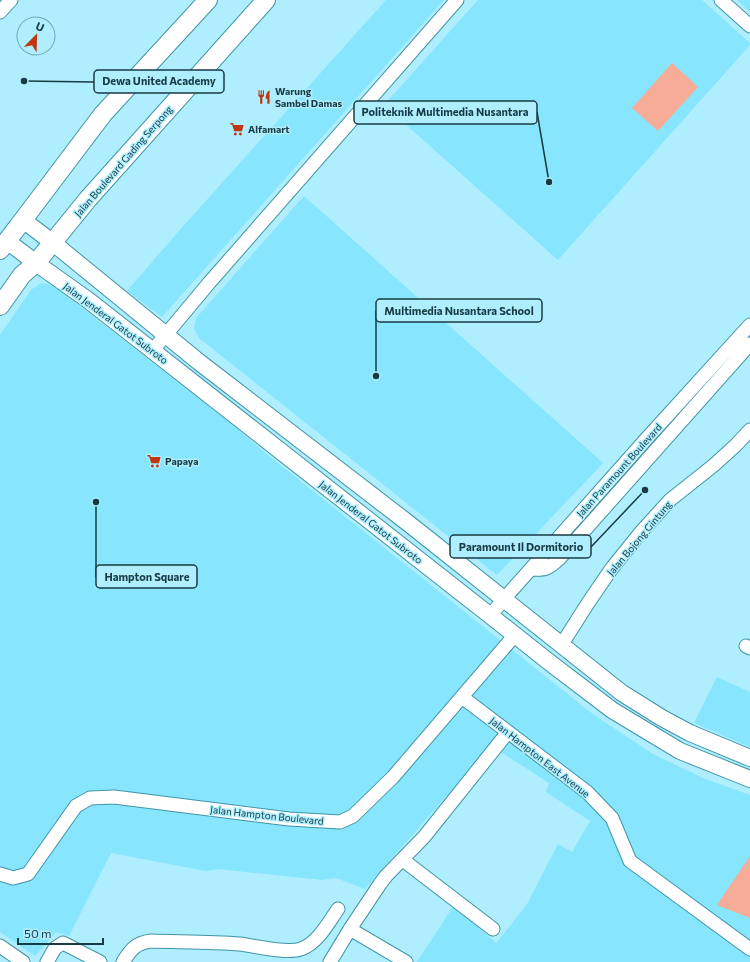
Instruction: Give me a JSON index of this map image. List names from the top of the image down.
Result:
{
  "streets": {
    "main road": ["Jalan Boulevard Gading Serpong"],
    "street": [
      "Jalan Jenderal Gatot Subroto",
      "Jalan Paramount Boulevard",
      "Jalan Bojong Gintung",
      "Jalan Hampton East Avenue",
      "Jalan Hampton Boulevard"
    ]
  },
  "crossings": [
    ["Jalan Boulevard Gading Serpong", "Jalan Jenderal Gatot Subroto"],
    ["Jalan Jenderal Gatot Subroto", "Jalan Paramount Boulevard"],
    ["Jalan Jenderal Gatot Subroto", "Jalan Bojong Gintung"],
    ["Jalan Jenderal Gatot Subroto", "Jalan Hampton Boulevard"],
    ["Jalan Hampton East Avenue", "Jalan Hampton Boulevard"]
  ],
  "places": {
    "other": [
      "Dewa United Academy",
      "Politeknik Multimedia Nusantara",
      "Multimedia Nusantara School",
      "Paramount Il Dormitorio",
      "Hampton Square"
    ],
    "restaurant": ["Warung Sambel Damas"],
    "supermarket": ["Alfamart", "Papaya"]
  },
  "scale_bar": "50 m",
  "north": "top right"
}
